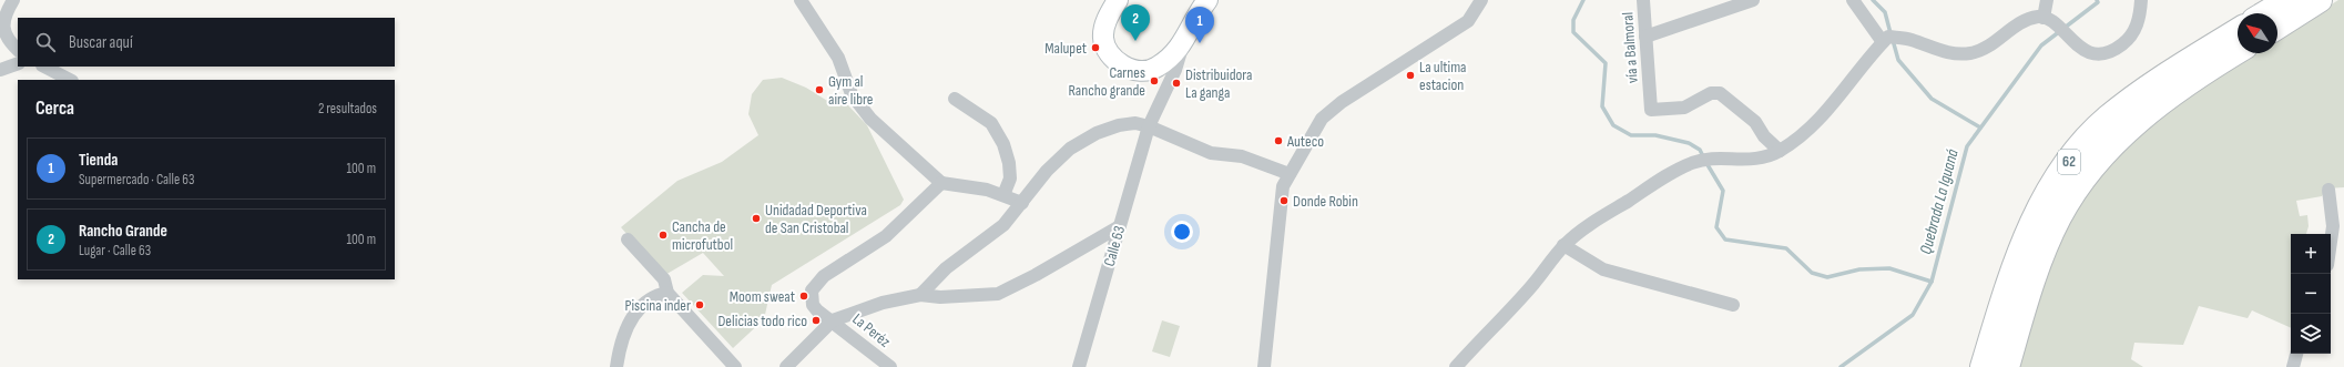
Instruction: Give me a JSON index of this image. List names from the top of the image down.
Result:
{
  "streets": {
    "highway": ["62"],
    "street": ["vía a Balmoral", "Calle 63", "La Peréz"]
  },
  "water": ["Quebrada La Iguaná"],
  "places": [
    "Malupet",
    "La ultima estacion",
    "Carnes Rancho grande",
    "Distribuidora La ganga",
    "Gym al aire libre",
    "Auteco",
    "Donde Robin",
    "Unidadad Deportiva de San Cristobal",
    "Cancha de microfutbol",
    "Moom sweat",
    "Piscina inder",
    "Delicias todo rico"
  ],
  "north": "top left",
  "page": {
    "pins": ["2", "1"],
    "search": "Buscar aquí",
    "heading": ["Cerca", "2 resultados"],
    "list": [
      {
        "mark": "1",
        "name": "Tienda",
        "note": "Supermercado · Calle 63",
        "value": "100 m"
      },
      {
        "mark": "2",
        "name": "Rancho Grande",
        "note": "Lugar · Calle 63",
        "value": "100 m"
      }
    ],
    "map_buttons": ["+", "−"]
  }
}
